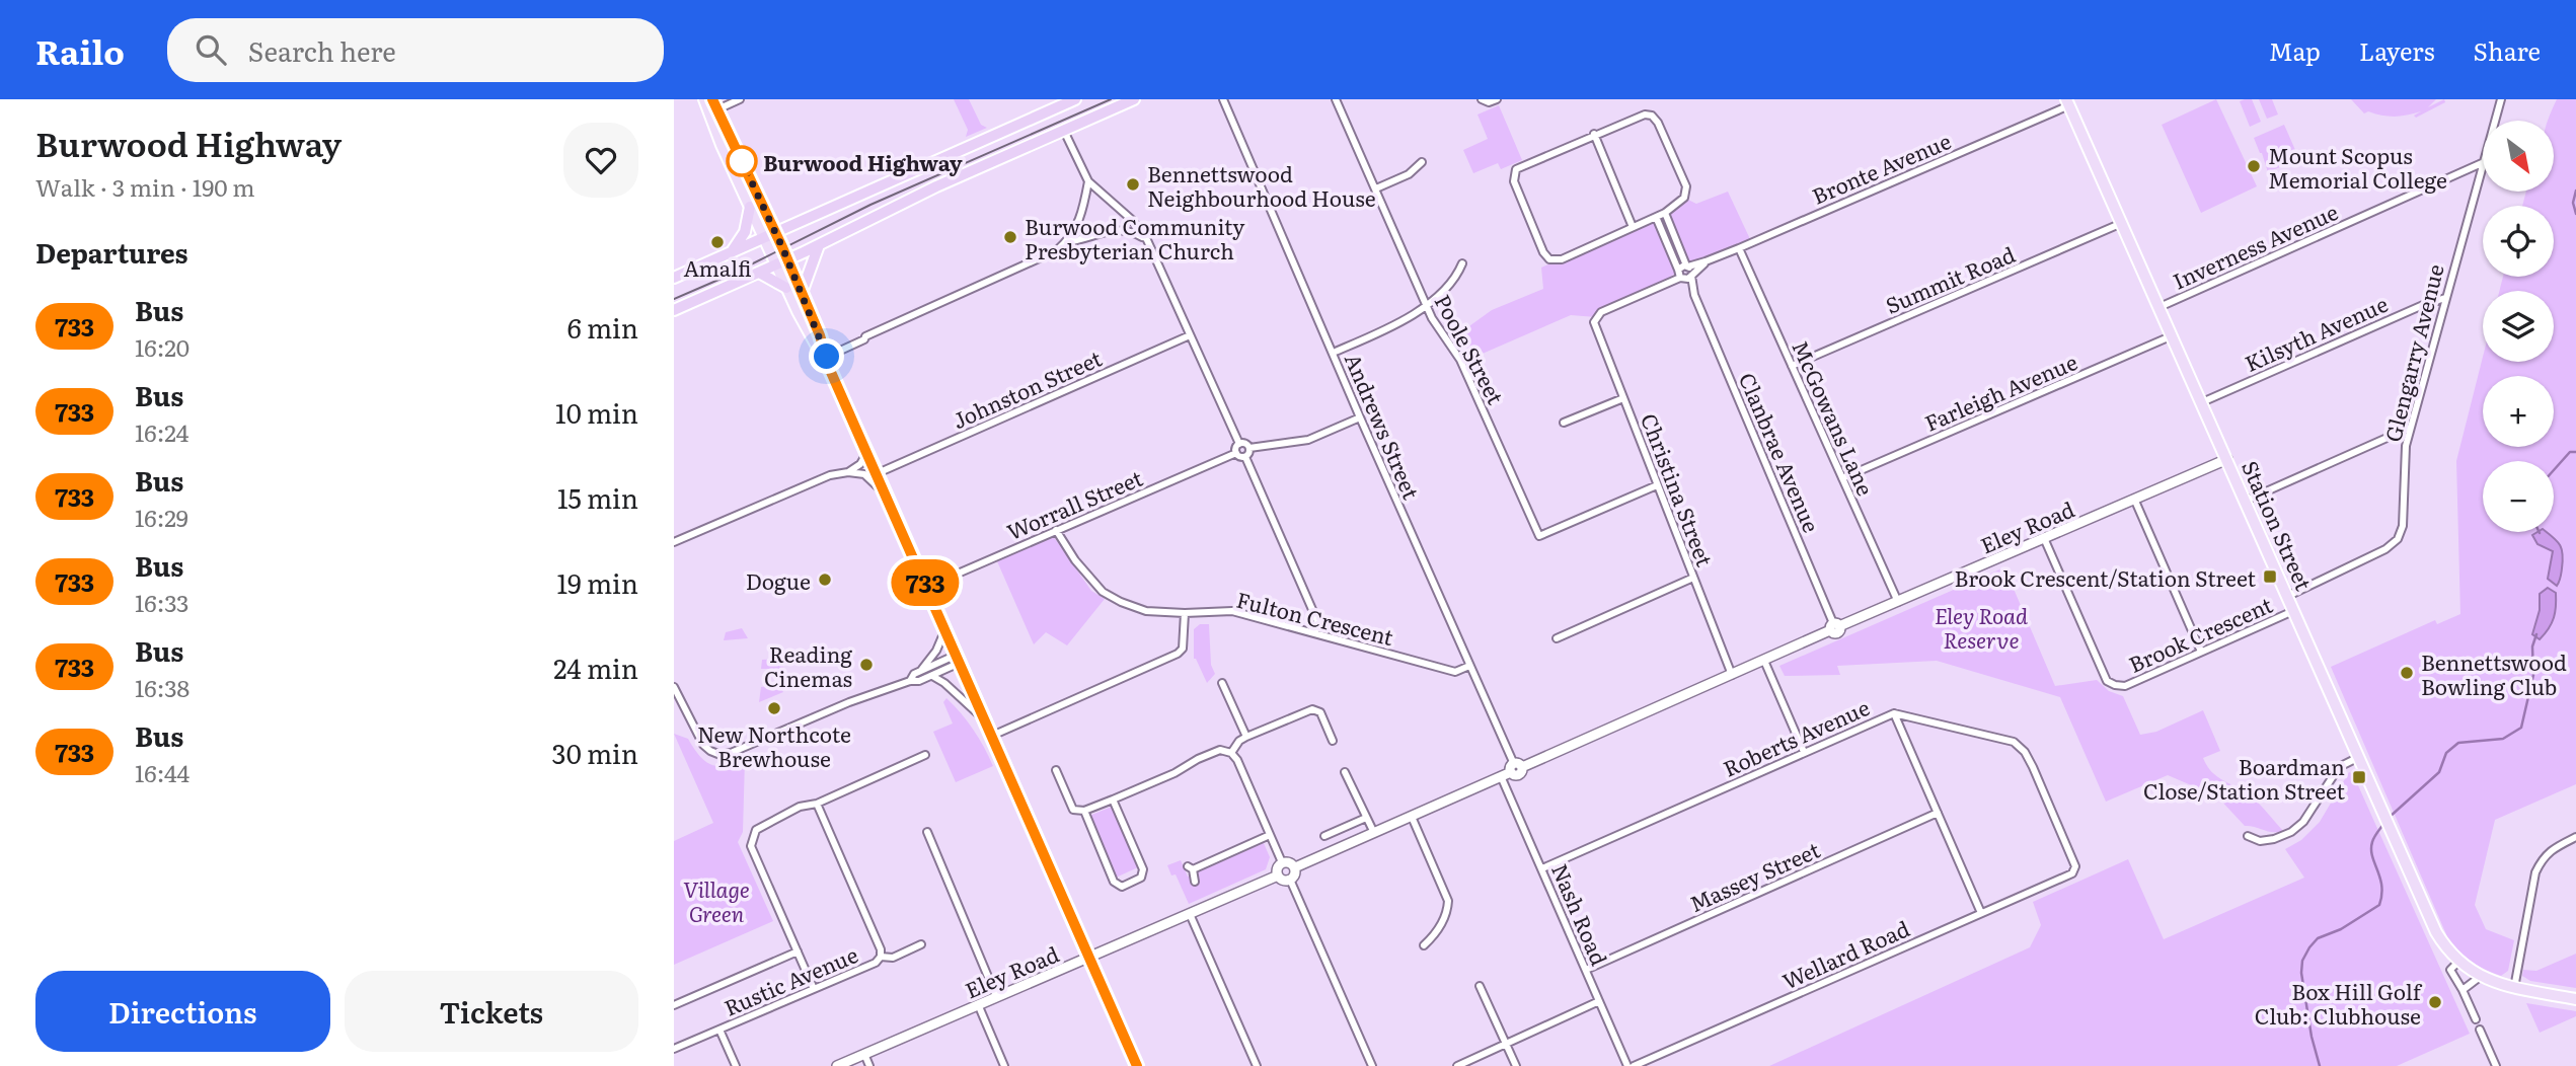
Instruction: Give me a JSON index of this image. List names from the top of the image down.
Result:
{
  "streets": {
    "main road": ["Station Street", "Eley Road"],
    "street": [
      "Bronte Avenue",
      "Inverness Avenue",
      "Summit Road",
      "Kilsyth Avenue",
      "Poole Street",
      "Glengarry Avenue",
      "Johnston Street",
      "Farleigh Avenue",
      "McGowans Lane",
      "Andrews Street",
      "Clanbrae Avenue",
      "Christina Street",
      "Worrall Street",
      "Fulton Crescent",
      "Brook Crescent",
      "Roberts Avenue",
      "Massey Street",
      "Nash Road",
      "Wellard Road",
      "Rustic Avenue"
    ]
  },
  "crossings": [
    ["Bronte Avenue", "McGowans Lane"],
    ["Bronte Avenue", "Clanbrae Avenue"],
    ["Bronte Avenue", "Station Street"],
    ["Inverness Avenue", "Glengarry Avenue"],
    ["Inverness Avenue", "Station Street"],
    ["Summit Road", "McGowans Lane"],
    ["Summit Road", "Station Street"],
    ["Kilsyth Avenue", "Glengarry Avenue"],
    ["Kilsyth Avenue", "Station Street"],
    ["Poole Street", "Christina Street"],
    ["Glengarry Avenue", "Station Street"],
    ["Farleigh Avenue", "McGowans Lane"],
    ["Farleigh Avenue", "Station Street"],
    ["McGowans Lane", "Eley Road"],
    ["Andrews Street", "Eley Road"],
    ["Andrews Street", "Fulton Crescent"],
    ["Clanbrae Avenue", "Christina Street"],
    ["Clanbrae Avenue", "Eley Road"],
    ["Christina Street", "Eley Road"],
    ["Worrall Street", "Fulton Crescent"],
    ["Station Street", "Eley Road"],
    ["Station Street", "Brook Crescent"],
    ["Eley Road", "Brook Crescent"],
    ["Eley Road", "Nash Road"],
    ["Roberts Avenue", "Nash Road"],
    ["Roberts Avenue", "Wellard Road"],
    ["Massey Street", "Nash Road"]
  ],
  "parks": ["Eley Road Reserve", "Village Green"],
  "places": {
    "other": [
      "Burwood Highway",
      "Mount Scopus Memorial College",
      "Bennettswood Neighbourhood House",
      "Burwood Community Presbyterian Church",
      "Amalfi",
      "Dogue",
      "Reading Cinemas",
      "Bennettswood Bowling Club",
      "New Northcote Brewhouse",
      "Box Hill Golf Club: Clubhouse"
    ],
    "transit": ["Brook Crescent/Station Street", "Boardman Close/Station Street"]
  },
  "lines": ["bus line 733"],
  "north": "bottom right",
  "page": {
    "header": "Railo",
    "search": "Search here",
    "nav": ["Map", "Layers", "Share"],
    "heading": [
      ["Burwood Highway", "Walk · 3 min · 190 m"],
      "Departures"
    ],
    "on_map": "733",
    "map_buttons": ["+", "−"],
    "list": [
      {
        "mark": "733",
        "name": "Bus",
        "note": "16:20",
        "value": "6 min"
      },
      {
        "mark": "733",
        "name": "Bus",
        "note": "16:24",
        "value": "10 min"
      },
      {
        "mark": "733",
        "name": "Bus",
        "note": "16:29",
        "value": "15 min"
      },
      {
        "mark": "733",
        "name": "Bus",
        "note": "16:33",
        "value": "19 min"
      },
      {
        "mark": "733",
        "name": "Bus",
        "note": "16:38",
        "value": "24 min"
      },
      {
        "mark": "733",
        "name": "Bus",
        "note": "16:44",
        "value": "30 min"
      }
    ],
    "buttons": ["Directions", "Tickets"]
  }
}
